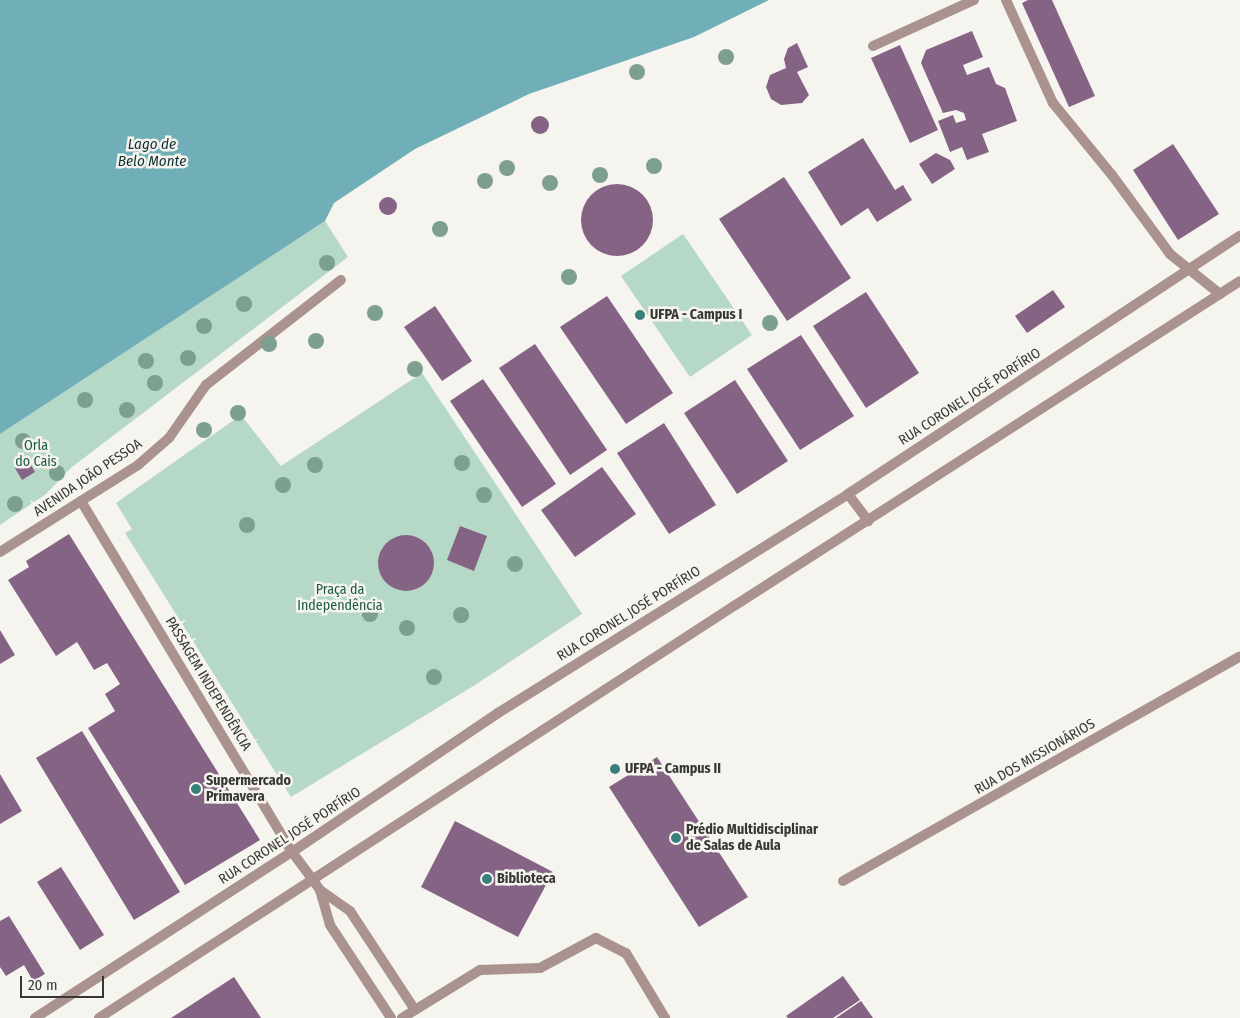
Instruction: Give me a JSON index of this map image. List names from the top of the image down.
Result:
{
  "streets": {
    "street": [
      "RUA CORONEL JOSÉ PORFÍRIO",
      "AVENIDA JOÃO PESSOA",
      "PASSAGEM INDEPENDÊNCIA",
      "RUA DOS MISSIONÁRIOS"
    ]
  },
  "crossings": [
    ["RUA CORONEL JOSÉ PORFÍRIO", "PASSAGEM INDEPENDÊNCIA"],
    ["AVENIDA JOÃO PESSOA", "PASSAGEM INDEPENDÊNCIA"]
  ],
  "water": ["Lago de Belo Monte"],
  "parks": ["Orla do Cais", "Praça da Independência"],
  "places": [
    "UFPA - Campus I",
    "UFPA - Campus II",
    "Supermercado Primavera",
    "Prédio Multidisciplinar de Salas de Aula",
    "Biblioteca"
  ],
  "scale_bar": "20 m"
}
